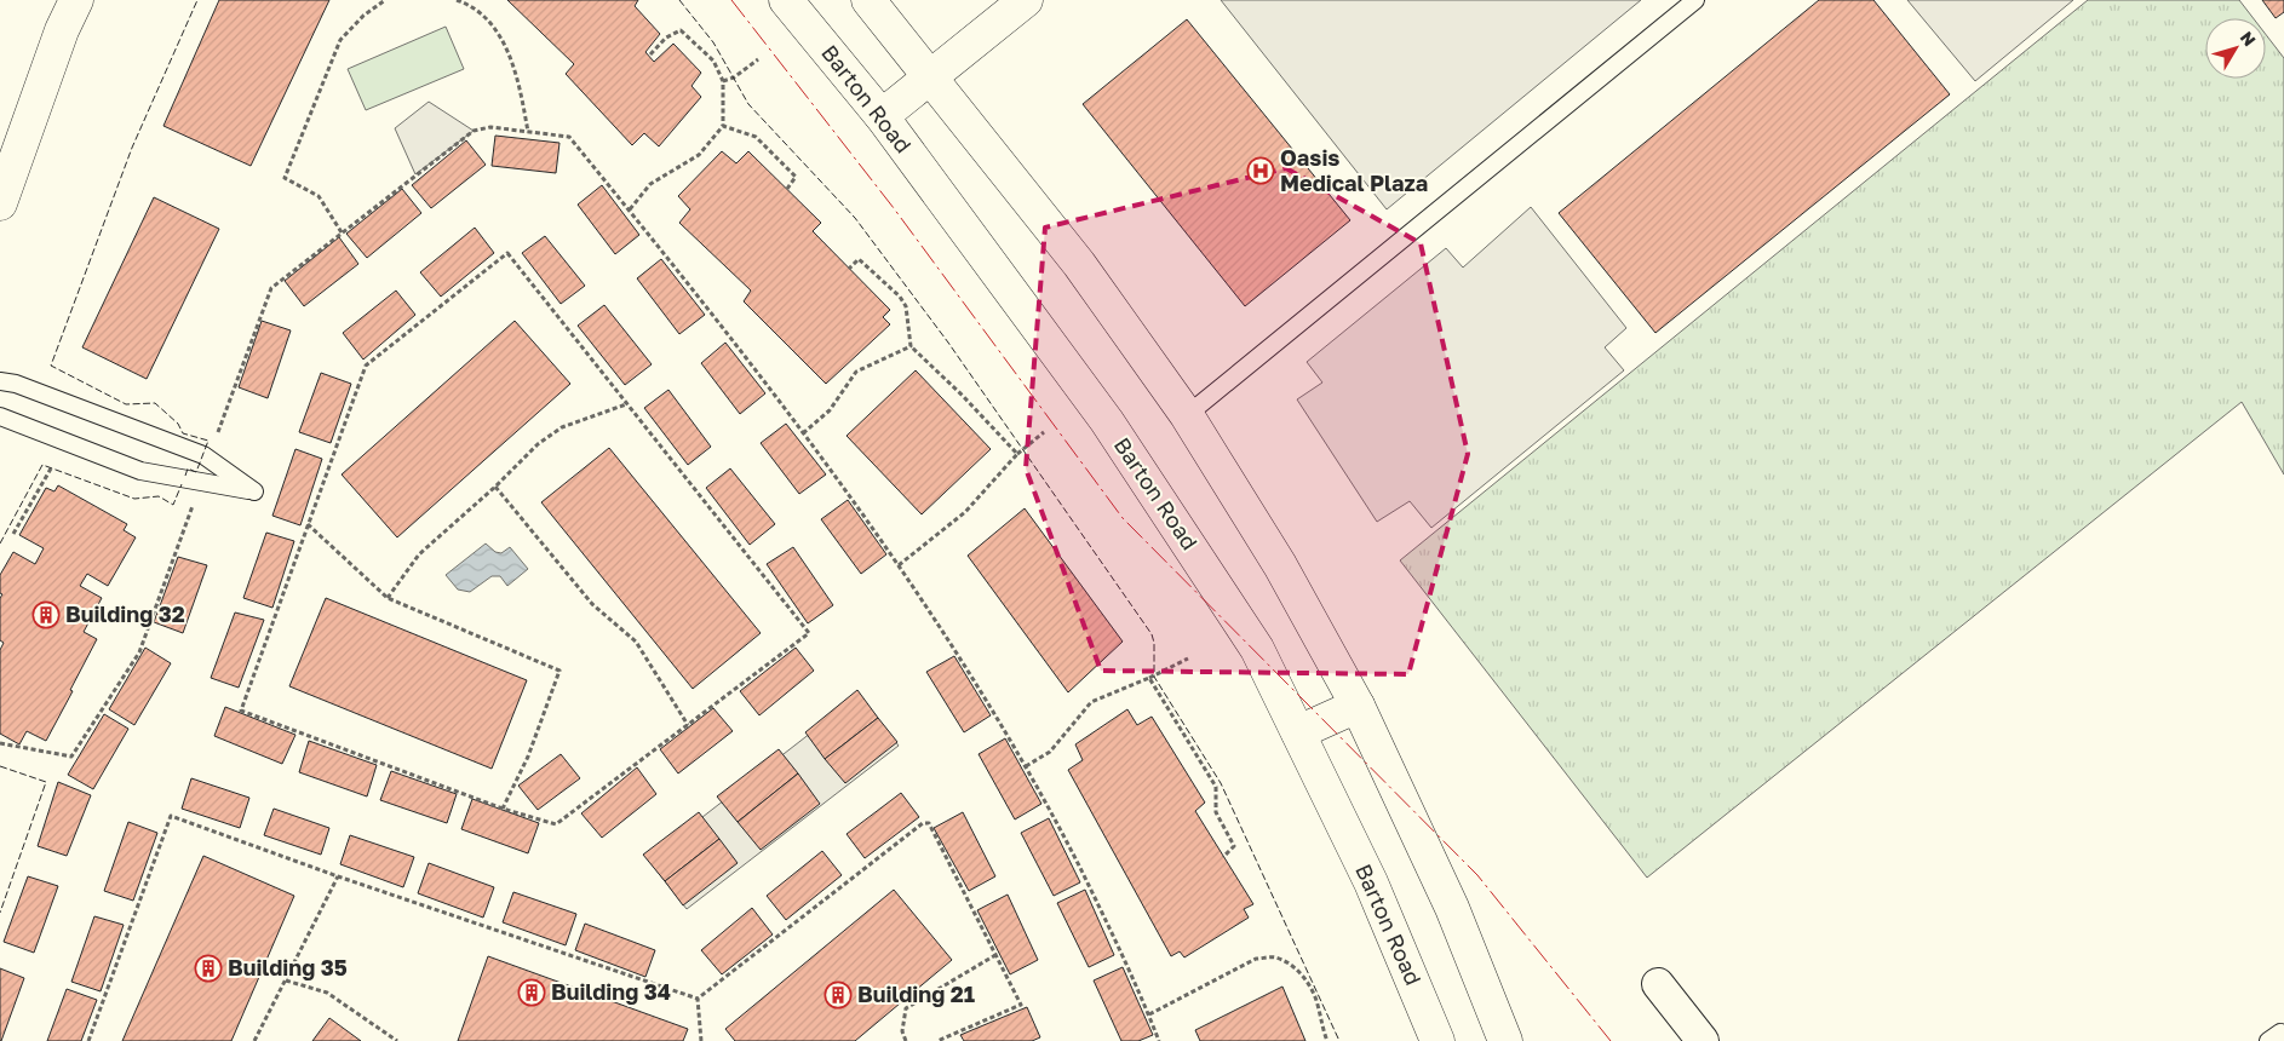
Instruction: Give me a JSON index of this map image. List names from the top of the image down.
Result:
{
  "streets": {
    "main road": ["Barton Road"]
  },
  "places": {
    "hospital": ["Oasis Medical Plaza"],
    "building": [
      "Building 32",
      "Building 35",
      "Building 34",
      "Building 21"
    ]
  },
  "north": "top right"
}
